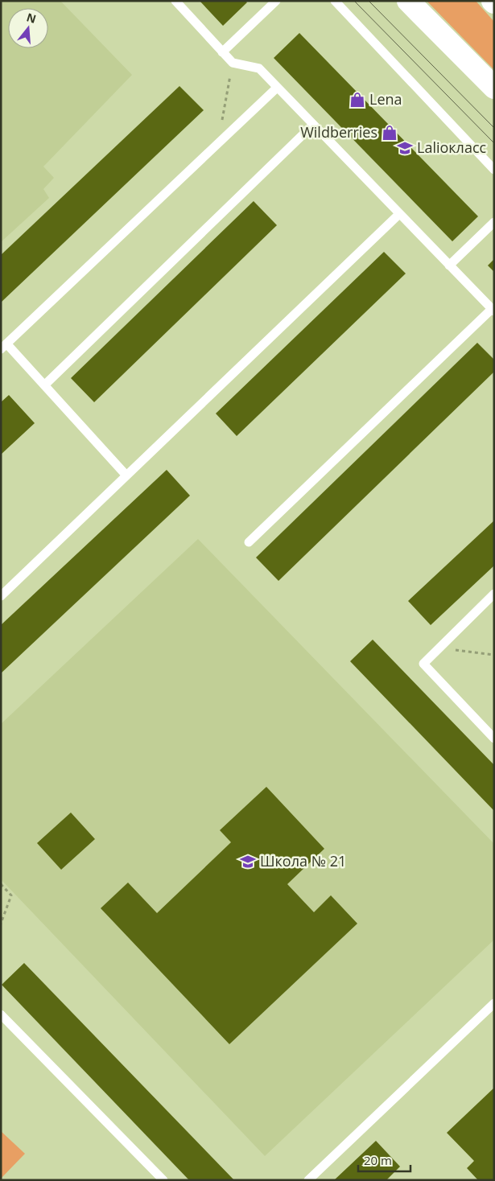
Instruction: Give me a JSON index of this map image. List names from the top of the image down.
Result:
{
  "places": {
    "shop": ["Lena", "Wildberries"],
    "school or university": ["Lalioкласс", "Школа № 21"]
  },
  "scale_bar": "20 m",
  "north": "top"
}
